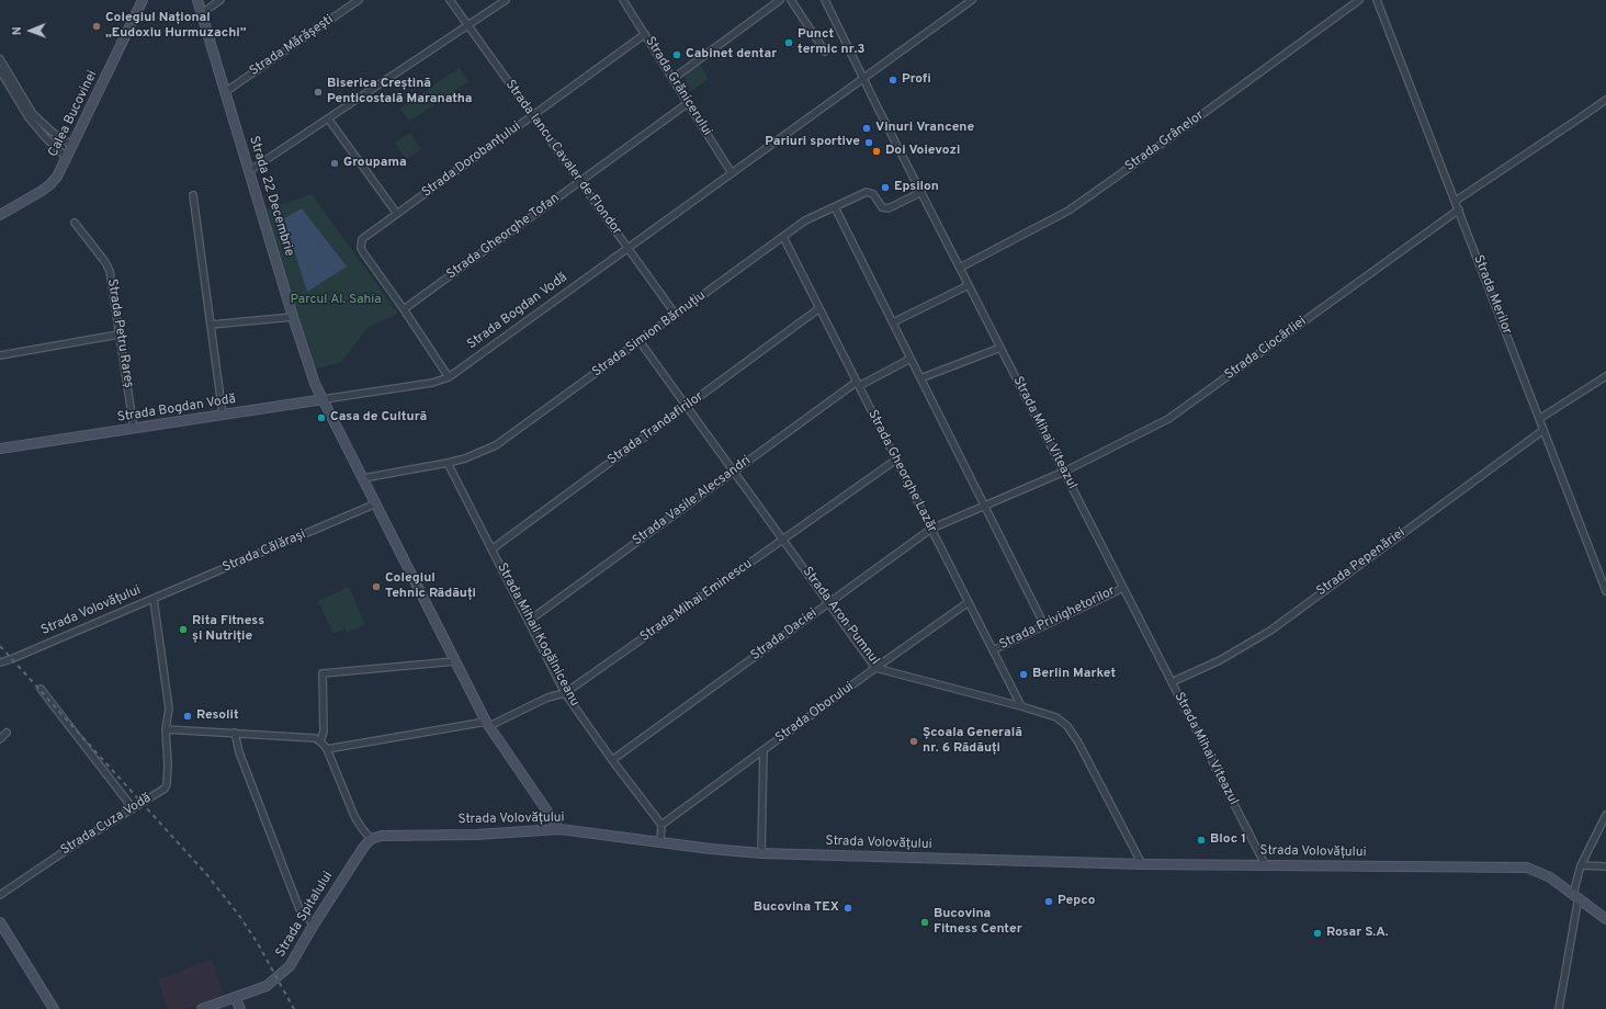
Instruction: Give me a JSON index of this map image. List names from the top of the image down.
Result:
{
  "streets": {
    "main road": [
      "Calea Bucovinei",
      "Strada 22 Decembrie",
      "Strada Bogdan Vodă",
      "Strada Volovățului",
      "Strada Spitalului"
    ],
    "street": [
      "Strada Mărășești",
      "Strada Grănicerului",
      "Strada Grânelor",
      "Strada Iancu Cavaler de Flondor",
      "Strada Dorobanțului",
      "Strada Gheorghe Tofan",
      "Strada Merilor",
      "Strada Petru Rareș",
      "Strada Simion Bărnuțiu",
      "Strada Ciocârliei",
      "Strada Trandafirilor",
      "Strada Mihai Viteazul",
      "Strada Gheorghe Lazăr",
      "Strada Vasile Alecsandri",
      "Strada Călărași",
      "Strada Pepenăriei",
      "Strada Mihai Eminescu",
      "Strada Aron Pumnul",
      "Strada Privighetorilor",
      "Strada Mihail Kogălniceanu",
      "Strada Daciei",
      "Strada Oborului",
      "Strada Cuza Vodă"
    ]
  },
  "crossings": [
    ["Strada Mărășești", "Strada 22 Decembrie"],
    ["Strada Grănicerului", "Strada Dorobanțului"],
    ["Strada Grănicerului", "Strada Gheorghe Tofan"],
    ["Strada Grănicerului", "Strada Bogdan Vodă"],
    ["Strada Grânelor", "Strada Mihai Viteazul"],
    ["Strada Iancu Cavaler de Flondor", "Strada Dorobanțului"],
    ["Strada Iancu Cavaler de Flondor", "Strada Gheorghe Tofan"],
    ["Strada Iancu Cavaler de Flondor", "Strada Bogdan Vodă"],
    ["Strada Iancu Cavaler de Flondor", "Strada Simion Bărnuțiu"],
    ["Strada Dorobanțului", "Strada Gheorghe Tofan"],
    ["Strada 22 Decembrie", "Strada Bogdan Vodă"],
    ["Strada 22 Decembrie", "Strada Simion Bărnuțiu"],
    ["Strada 22 Decembrie", "Strada Călărași"],
    ["Strada 22 Decembrie", "Strada Mihai Eminescu"],
    ["Strada 22 Decembrie", "Strada Volovățului"],
    ["Strada Merilor", "Strada Ciocârliei"],
    ["Strada Merilor", "Strada Pepenăriei"],
    ["Strada Bogdan Vodă", "Strada Petru Rareș"],
    ["Strada Bogdan Vodă", "Strada Mihai Viteazul"],
    ["Strada Simion Bărnuțiu", "Strada Mihai Viteazul"],
    ["Strada Simion Bărnuțiu", "Strada Gheorghe Lazăr"],
    ["Strada Simion Bărnuțiu", "Strada Aron Pumnul"],
    ["Strada Simion Bărnuțiu", "Strada Mihail Kogălniceanu"],
    ["Strada Ciocârliei", "Strada Mihai Viteazul"],
    ["Strada Ciocârliei", "Strada Daciei"],
    ["Strada Trandafirilor", "Strada Gheorghe Lazăr"],
    ["Strada Trandafirilor", "Strada Aron Pumnul"],
    ["Strada Trandafirilor", "Strada Mihail Kogălniceanu"],
    ["Strada Mihai Viteazul", "Strada Pepenăriei"],
    ["Strada Mihai Viteazul", "Strada Volovățului"],
    ["Strada Mihai Viteazul", "Strada Privighetorilor"],
    ["Strada Gheorghe Lazăr", "Strada Vasile Alecsandri"],
    ["Strada Gheorghe Lazăr", "Strada Mihai Eminescu"],
    ["Strada Gheorghe Lazăr", "Strada Aron Pumnul"],
    ["Strada Gheorghe Lazăr", "Strada Privighetorilor"],
    ["Strada Gheorghe Lazăr", "Strada Daciei"],
    ["Strada Gheorghe Lazăr", "Strada Oborului"],
    ["Strada Vasile Alecsandri", "Strada Aron Pumnul"],
    ["Strada Vasile Alecsandri", "Strada Mihail Kogălniceanu"],
    ["Strada Călărași", "Strada Volovățului"],
    ["Strada Mihai Eminescu", "Strada Aron Pumnul"],
    ["Strada Mihai Eminescu", "Strada Mihail Kogălniceanu"],
    ["Strada Volovățului", "Strada Aron Pumnul"],
    ["Strada Volovățului", "Strada Cuza Vodă"],
    ["Strada Volovățului", "Strada Spitalului"],
    ["Strada Aron Pumnul", "Strada Daciei"],
    ["Strada Aron Pumnul", "Strada Oborului"],
    ["Strada Mihail Kogălniceanu", "Strada Daciei"],
    ["Strada Mihail Kogălniceanu", "Strada Oborului"]
  ],
  "parks": ["Parcul Al. Sahia"],
  "places": [
    "Colegiul Național „Eudoxiu Hurmuzachi”",
    "Punct termic nr.3",
    "Cabinet dentar",
    "Profi",
    "Biserica Creștină Penticostală Maranatha",
    "Vinuri Vrancene",
    "Pariuri sportive",
    "Doi Voievozi",
    "Groupama",
    "Epsilon",
    "Casa de Cultură",
    "Colegiul Tehnic Rădăuți",
    "Rita Fitness și Nutriție",
    "Berlin Market",
    "Resolit",
    "Școala Generală nr. 6 Rădăuți",
    "Bloc 1",
    "Pepco",
    "Bucovina TEX",
    "Bucovina Fitness Center",
    "Rosar S.A."
  ],
  "north": "left"
}
